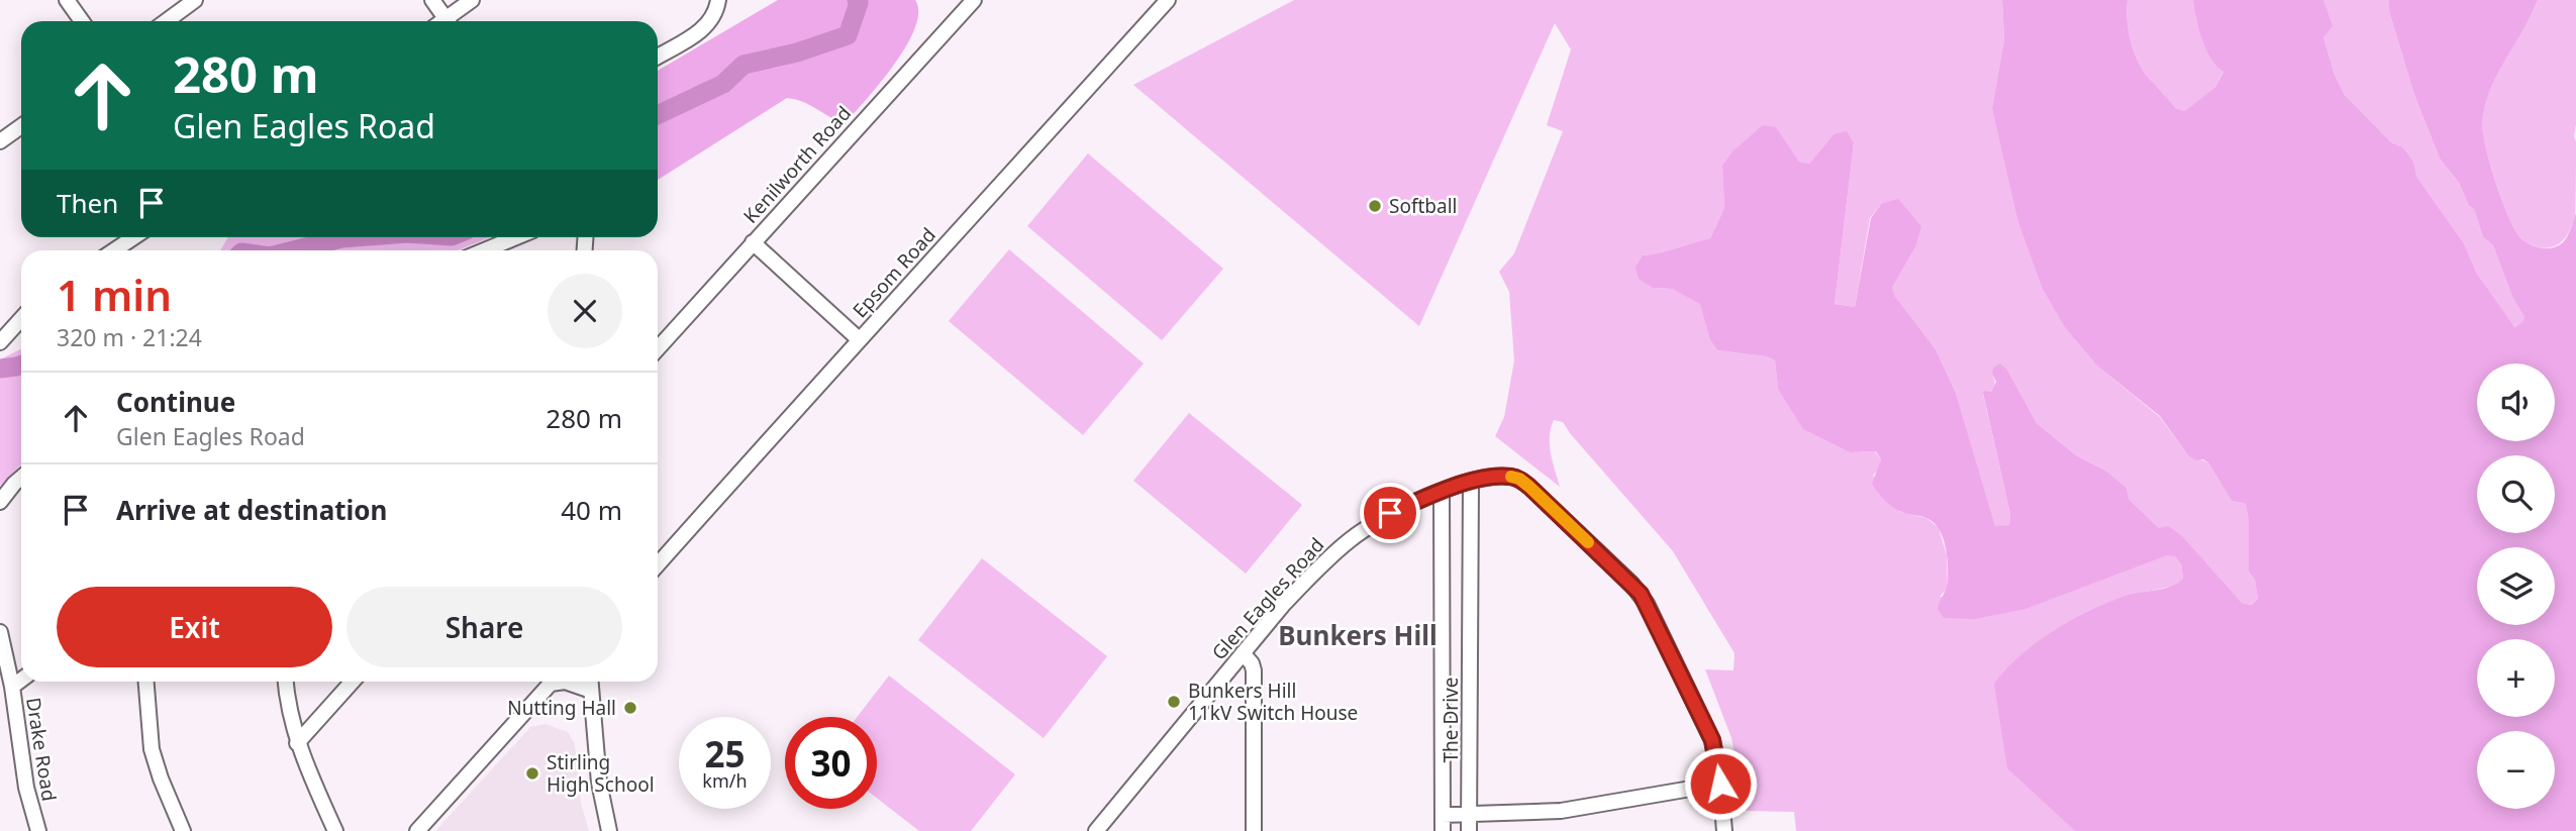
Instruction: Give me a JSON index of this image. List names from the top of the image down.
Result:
{
  "streets": {
    "street": [
      "Kenilworth Road",
      "Epsom Road",
      "Glen Eagles Road",
      "The Drive",
      "Drake Road"
    ]
  },
  "crossings": [
    ["Glen Eagles Road", "The Drive"]
  ],
  "districts": ["Bunkers Hill"],
  "places": [
    "Softball",
    "Bunkers Hill 11kV Switch House",
    "Nutting Hall",
    "Stirling High School"
  ],
  "page": {
    "turn": ["280 m", "Glen Eagles Road"],
    "then": "Then",
    "heading": ["1 min", "320 m · 21:24"],
    "map_buttons": ["+", "−"],
    "list": [
      {
        "name": "Continue",
        "note": "Glen Eagles Road",
        "value": "280 m"
      },
      {
        "name": "Arrive at destination",
        "value": "40 m"
      }
    ],
    "buttons": ["Exit", "Share"],
    "speed": "25 km/h",
    "limit": "30"
  }
}
